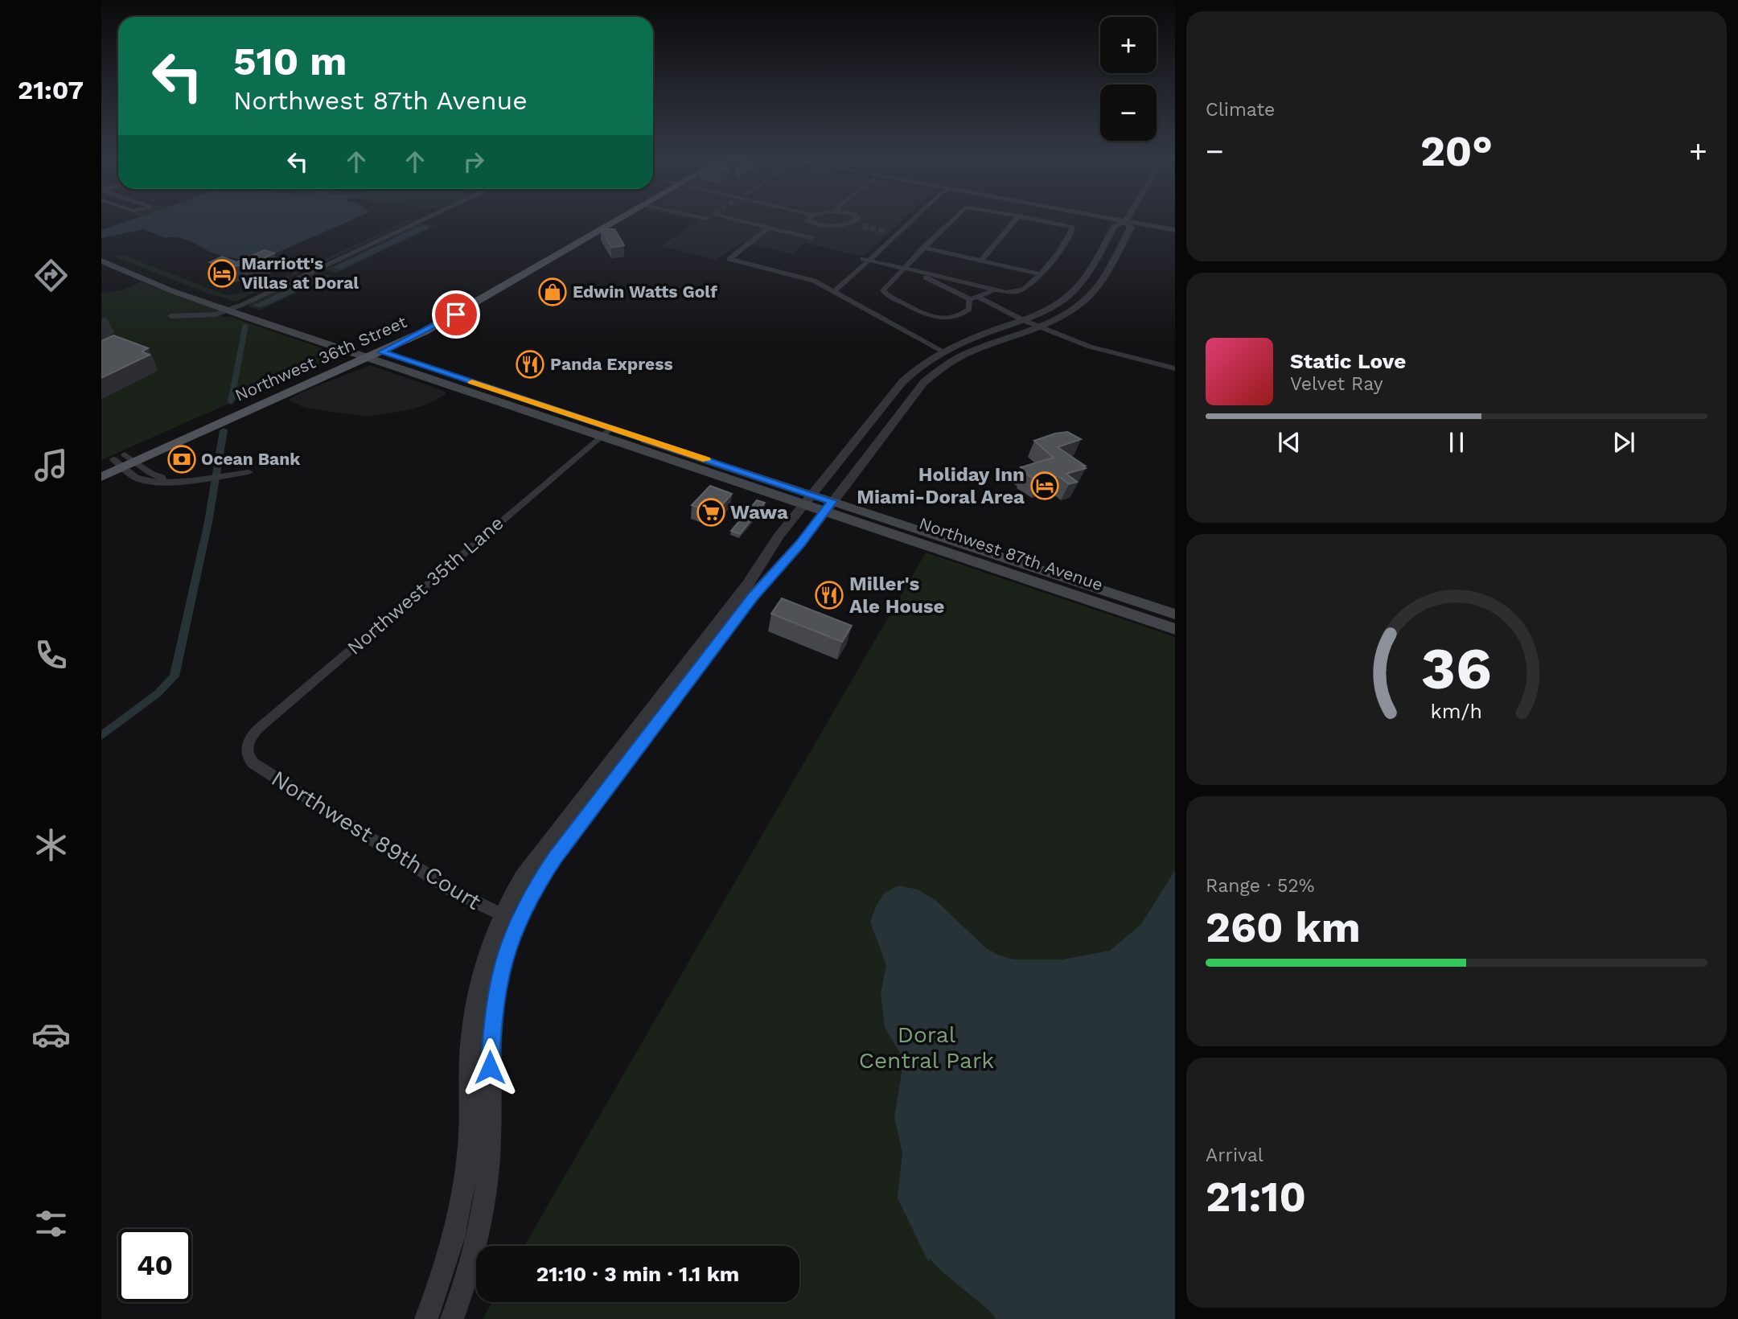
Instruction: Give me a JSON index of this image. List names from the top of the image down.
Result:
{
  "streets": {
    "main road": ["Northwest 36th Street", "Northwest 87th Avenue"],
    "street": ["Northwest 35th Lane", "Northwest 89th Court"]
  },
  "crossings": [
    ["Northwest 36th Street", "Northwest 87th Avenue"],
    ["Northwest 87th Avenue", "Northwest 35th Lane"],
    ["Northwest 35th Lane", "Northwest 89th Court"]
  ],
  "parks": ["Doral Central Park"],
  "places": {
    "hotel": ["Marriott's Villas at Doral", "Holiday Inn Miami-Doral Area"],
    "shop": ["Edwin Watts Golf"],
    "restaurant": ["Panda Express", "Miller's Ale House"],
    "bank": ["Ocean Bank"],
    "supermarket": ["Wawa"]
  },
  "page": {
    "tabs": "21:07",
    "tile": [
      "Climate",
      ["Range · 52%", "260 km"],
      ["Arrival", "21:10"]
    ],
    "map_buttons": ["+", "−"],
    "turn": ["510 m", "Northwest 87th Avenue"],
    "heat": ["−", "20°", "+"],
    "song": ["Static Love", "Velvet Ray"],
    "limit": "40",
    "trip": "21:10 · 3 min · 1.1 km",
    "gauge": ["36", "km/h"]
  }
}
